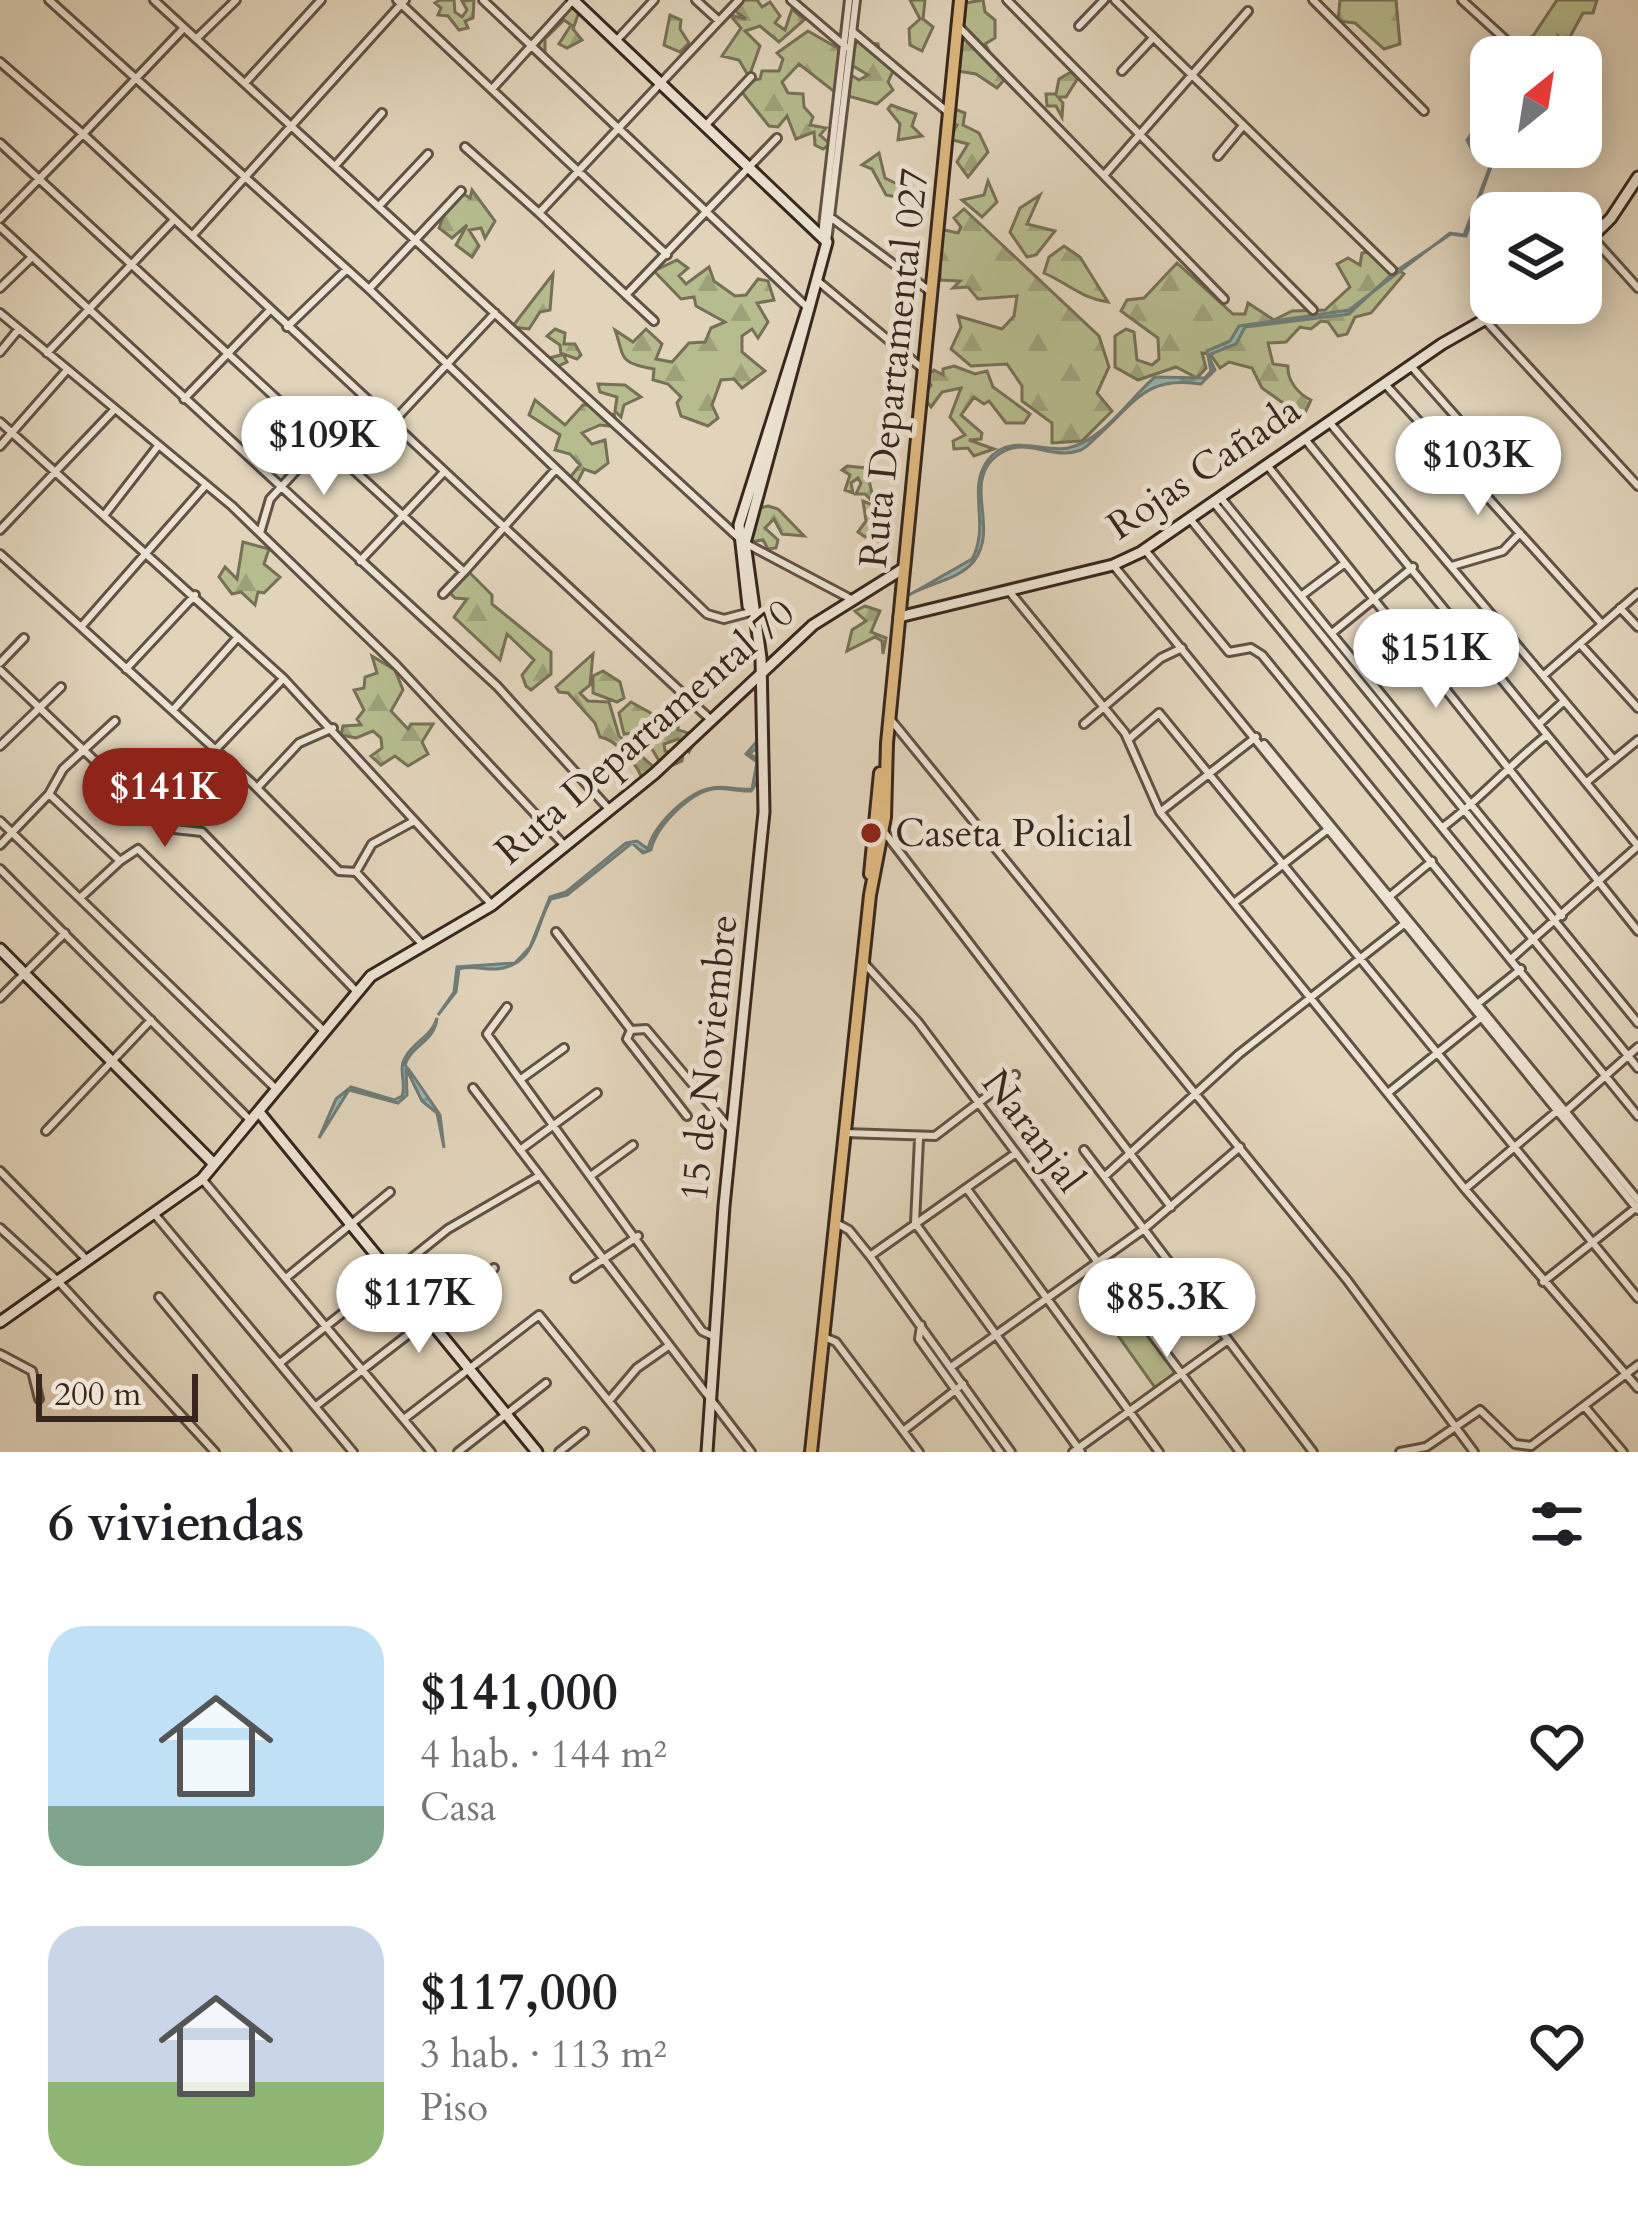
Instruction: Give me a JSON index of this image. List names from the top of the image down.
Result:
{
  "streets": {
    "main road": ["Ruta Departamental 027"],
    "street": [
      "Rojas Cañada",
      "Ruta Departamental 70",
      "15 de Noviembre",
      "Naranjal"
    ]
  },
  "crossings": [
    ["Ruta Departamental 027", "Rojas Cañada"],
    ["Ruta Departamental 027", "Ruta Departamental 70"],
    ["Ruta Departamental 027", "Naranjal"],
    ["Ruta Departamental 70", "15 de Noviembre"]
  ],
  "places": ["Caseta Policial"],
  "scale_bar": "200 m",
  "north": "top right",
  "page": {
    "price": [
      "$109K",
      "$103K",
      "$151K",
      "$141K",
      "$117K",
      "$85.3K"
    ],
    "scale": "200 m",
    "heading": "6 viviendas",
    "list": [
      {
        "name": "$141,000",
        "note": "4 hab. · 144 m² · Casa"
      },
      {
        "name": "$117,000",
        "note": "3 hab. · 113 m² · Piso"
      }
    ]
  }
}
